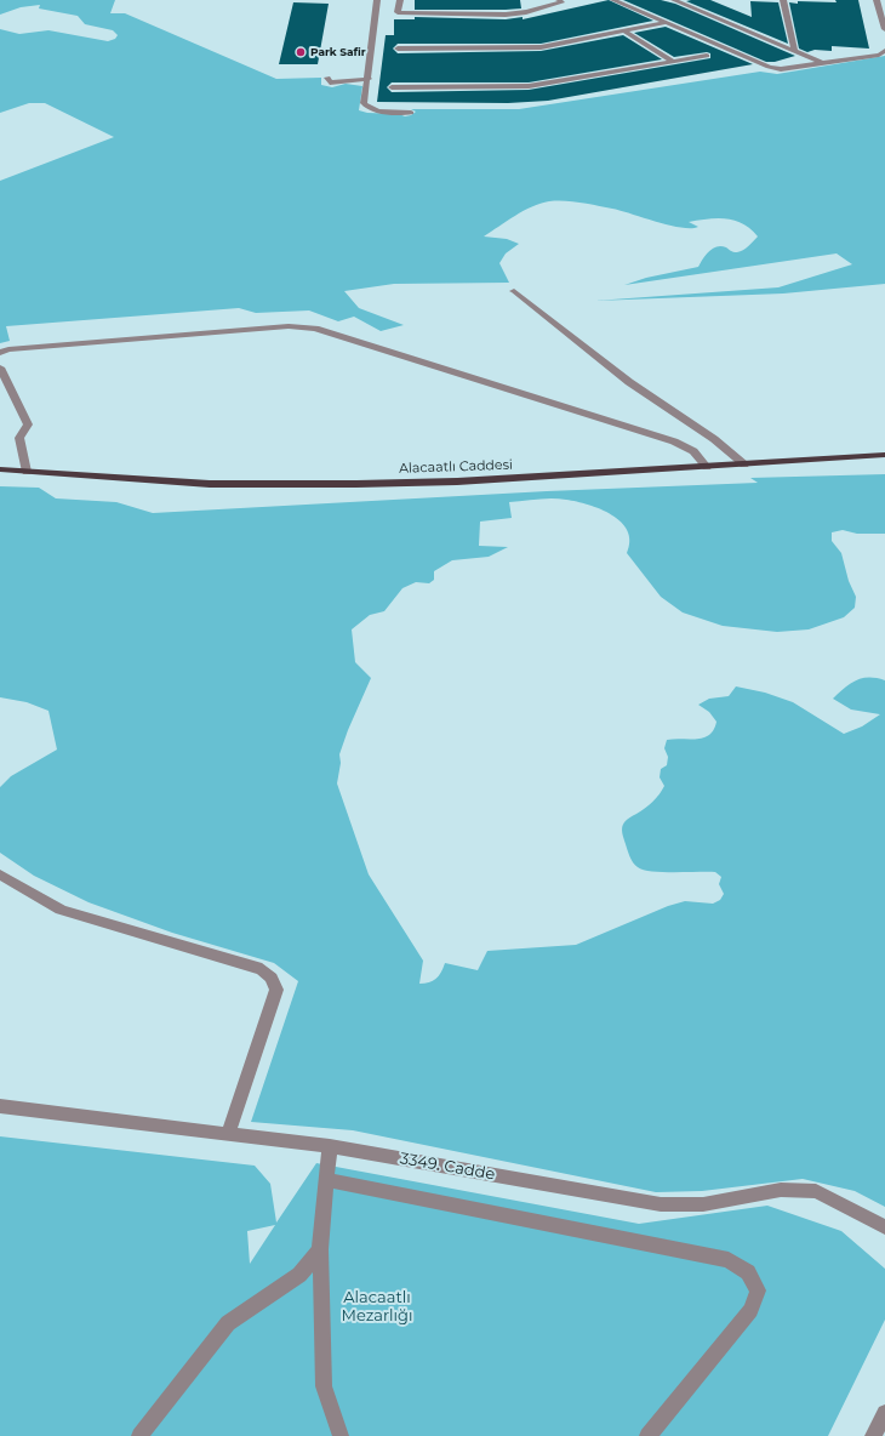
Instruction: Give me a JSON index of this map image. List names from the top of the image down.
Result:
{
  "streets": {
    "main road": ["Alacaatlı Caddesi"],
    "street": ["3349. Cadde"]
  },
  "parks": ["Alacaatlı Mezarlığı"],
  "places": ["Park Safir"]
}
